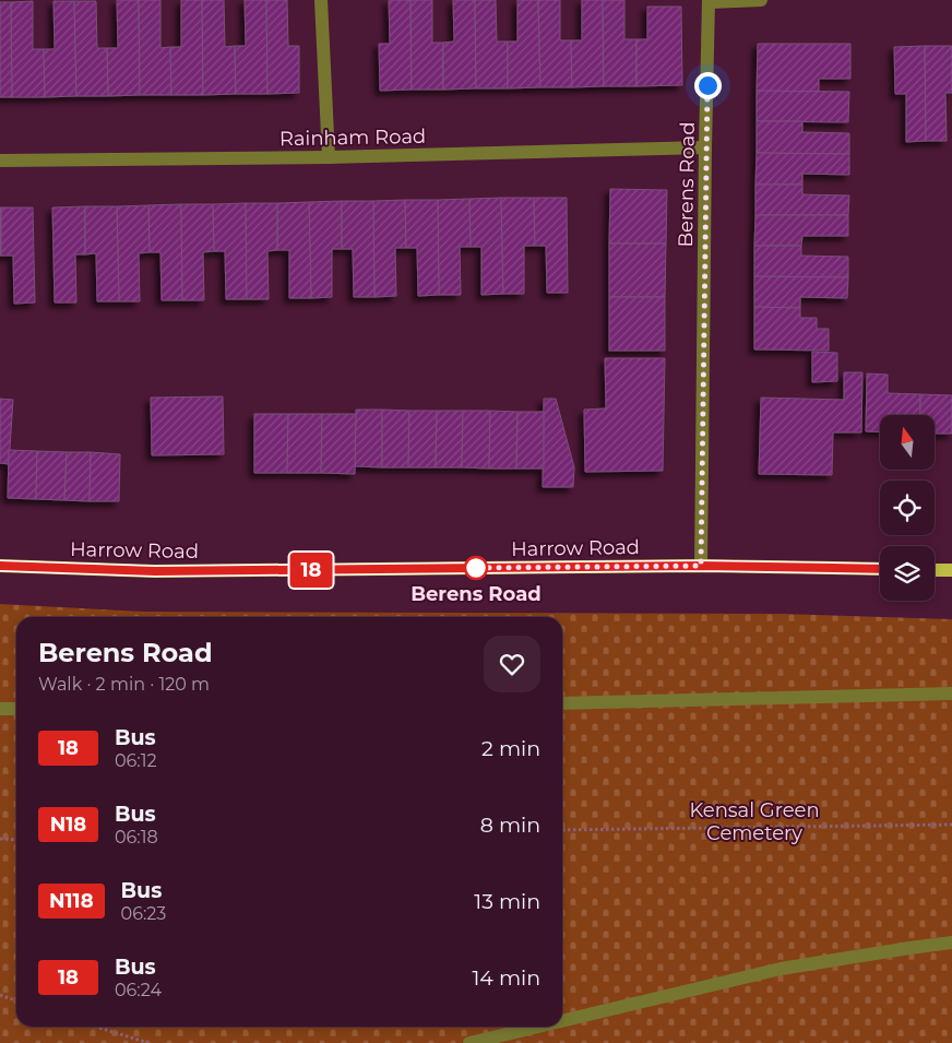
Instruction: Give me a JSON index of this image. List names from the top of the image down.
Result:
{
  "streets": {
    "main road": ["Harrow Road"],
    "street": ["Rainham Road", "Berens Road"]
  },
  "crossings": [
    ["Rainham Road", "Berens Road"],
    ["Berens Road", "Harrow Road"]
  ],
  "parks": ["Kensal Green Cemetery"],
  "places": ["Berens Road"],
  "lines": ["bus line 18"],
  "north": "top",
  "page": {
    "on_map": "18",
    "heading": ["Berens Road", "Walk · 2 min · 120 m"],
    "list": [
      {
        "mark": "18",
        "name": "Bus",
        "note": "06:12",
        "value": "2 min"
      },
      {
        "mark": "N18",
        "name": "Bus",
        "note": "06:18",
        "value": "8 min"
      },
      {
        "mark": "N118",
        "name": "Bus",
        "note": "06:23",
        "value": "13 min"
      },
      {
        "mark": "18",
        "name": "Bus",
        "note": "06:24",
        "value": "14 min"
      }
    ]
  }
}
